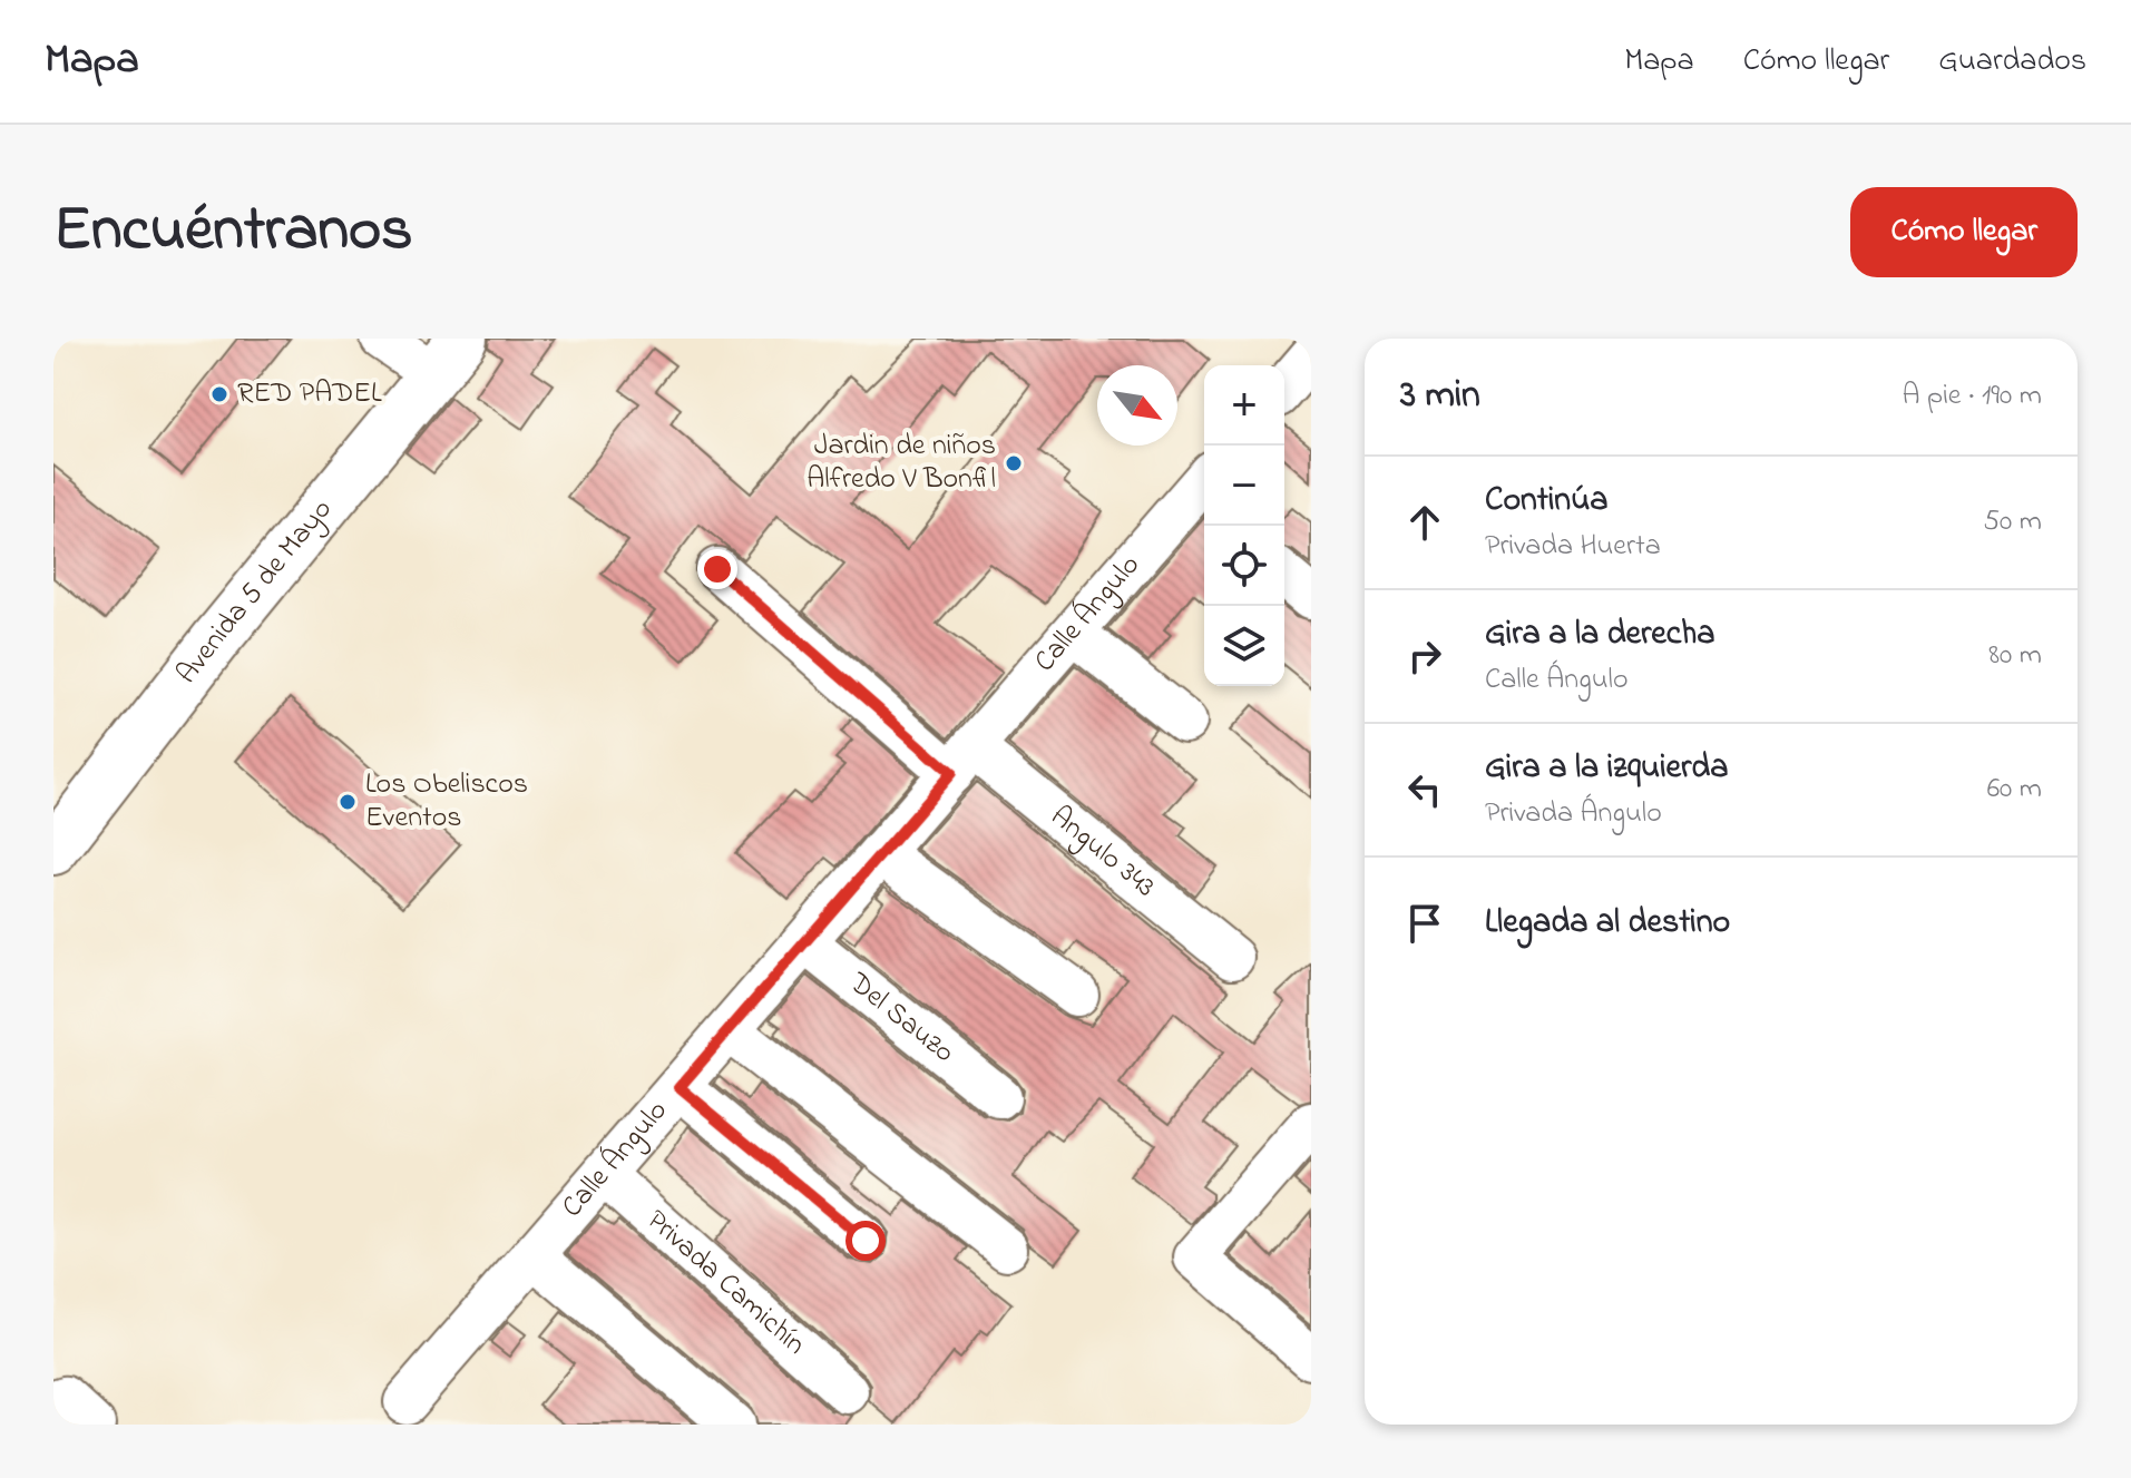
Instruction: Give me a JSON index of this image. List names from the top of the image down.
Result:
{
  "streets": {
    "main road": ["Avenida 5 de Mayo"],
    "street": [
      "Calle Ángulo",
      "Angulo 343",
      "Del Sauzo",
      "Privada Camichín"
    ]
  },
  "crossings": [
    ["Calle Ángulo", "Angulo 343"],
    ["Calle Ángulo", "Del Sauzo"],
    ["Calle Ángulo", "Privada Camichín"]
  ],
  "places": ["RED PADEL", "Jardin de niños Alfredo V Bonfil", "Los Obeliscos Eventos"],
  "north": "bottom right",
  "page": {
    "header": "Mapa",
    "nav": ["Mapa", "Cómo llegar", "Guardados"],
    "title": "Encuéntranos",
    "buttons": "Cómo llegar",
    "heading": ["3 min", "A pie · 190 m"],
    "map_buttons": ["+", "−"],
    "list": [
      ["Continúa", "Privada Huerta", "50 m"],
      ["Gira a la derecha", "Calle Ángulo", "80 m"],
      ["Gira a la izquierda", "Privada Ángulo", "60 m"],
      "Llegada al destino"
    ]
  }
}
